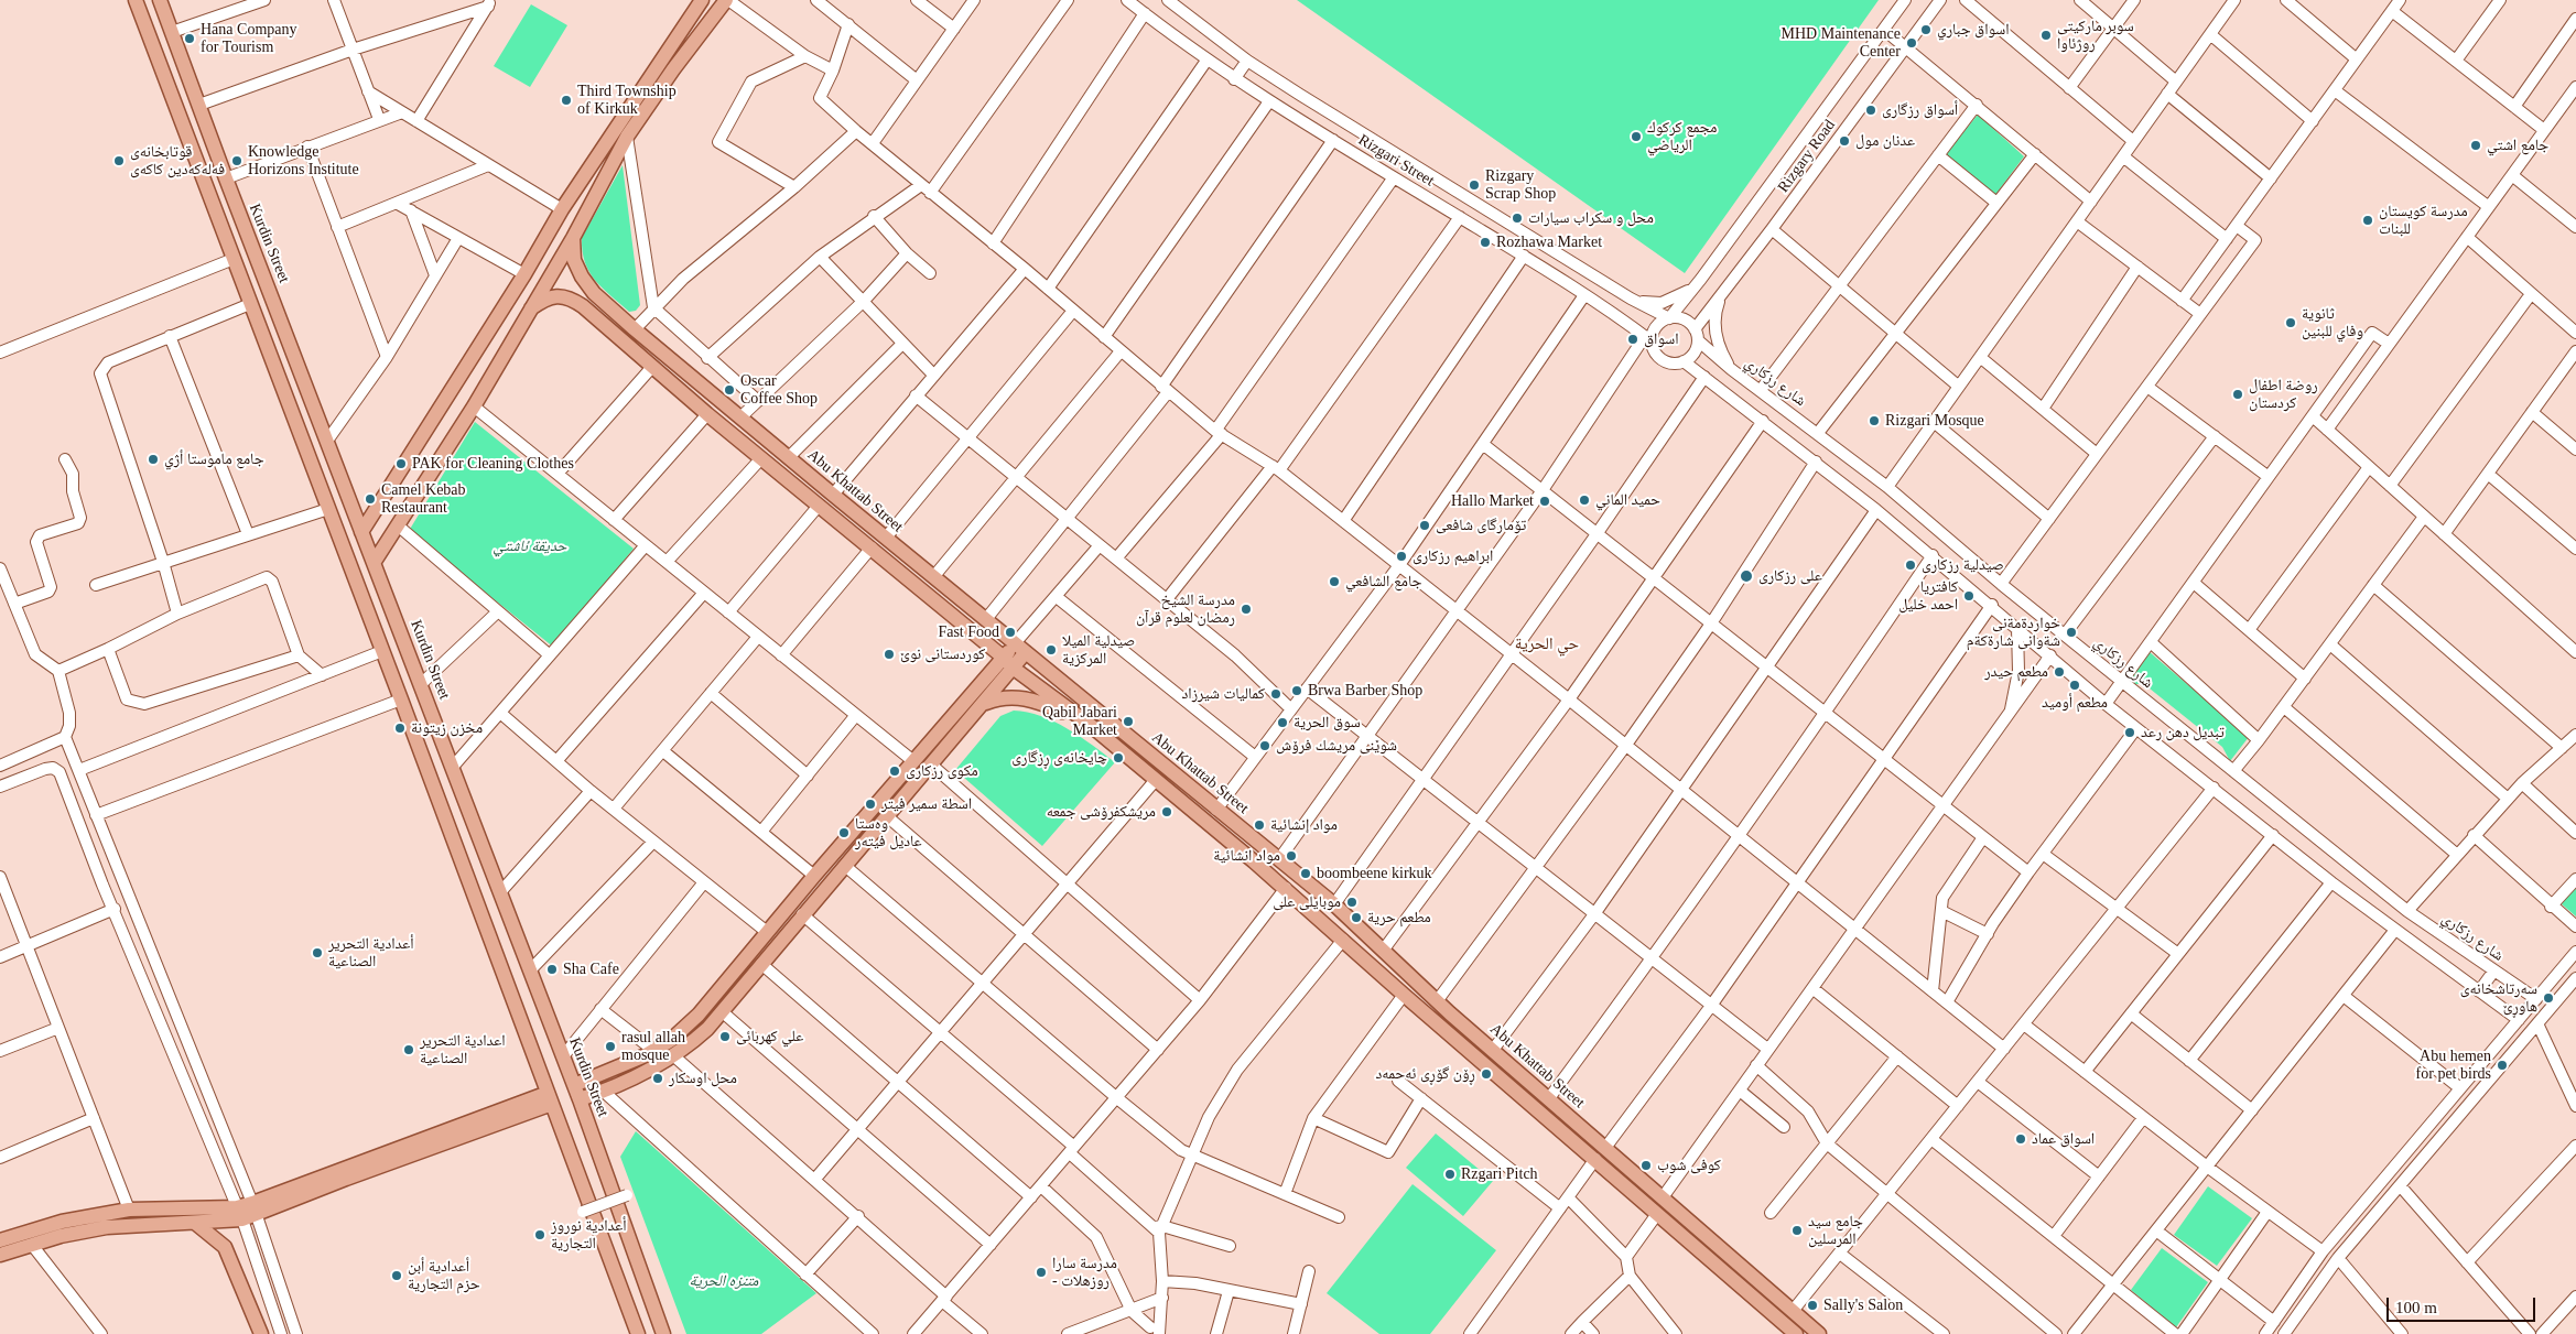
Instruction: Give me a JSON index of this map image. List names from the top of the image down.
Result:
{
  "streets": {
    "main road": ["Kurdin Street", "Abu Khattab Street"],
    "street": ["Rizgary Road", "Rizgari Street", "شارع رزكاري"]
  },
  "crossings": [
    ["Rizgary Road", "Rizgari Street"],
    ["Rizgary Road", "شارع رزكاري"],
    ["Rizgari Street", "شارع رزكاري"]
  ],
  "districts": ["حي الحرية"],
  "parks": ["حديقة ئاشتي", "متنزه الحرية"],
  "places": [
    "اسواق جباري",
    "سوبر ماركيتى روژئاوا",
    "Hana Company for Tourism",
    "MHD Maintenance Center",
    "Third Township of Kirkuk",
    "أسواق رزگارى",
    "مجمع كركوك الرياضي",
    "عدنان مول",
    "جامع اشتي",
    "قوتابخانەی فەلەکەدین کاکەی",
    "Knowledge Horizons Institute",
    "Rizgary Scrap Shop",
    "محل و سكراب سيارات",
    "مدرسة كويستان للبنات",
    "Rozhawa Market",
    "ثانوية وفاي للبنين",
    "اسواق",
    "Oscar Coffee Shop",
    "روضة اطفال كردستان",
    "Rizgari Mosque",
    "جامع ماموستا أژي",
    "PAK for Cleaning Clothes",
    "Camel Kebab Restaurant",
    "حميد الماني",
    "Hallo Market",
    "تۆمارگاى شافعى",
    "ابراهيم رزكارى",
    "صيدلية رزكارى",
    "على رزكارى",
    "جامع الشافعي",
    "كافتريا احمد خليل",
    "مدرسة الشيخ رمضان لعلوم قرآن",
    "Fast Food",
    "خواردةمةنى شةوانى شارةكةم",
    "صيدلية الميلا المركزية",
    "کوردستانی نوێ",
    "مطعم حيدر",
    "مطعم أوميد",
    "Brwa Barber Shop",
    "كماليات شيرزاد",
    "Qabil Jabari Market",
    "سوق الحرية",
    "مخزن زيتونة",
    "تبديل دهن رعد",
    "شوێنى مريشك فرۆش",
    "چایخانەی ڕزگاری",
    "مكوى رزكارى",
    "اسطة سمير فيتر",
    "مریشکفرۆشی جمعە",
    "مواد إنشائية",
    "وەستا عادیل فیتەر",
    "مواد انشائية",
    "boombeene kirkuk",
    "موبايلى على",
    "مطعم حرية",
    "أعدادية التحرير الصناعية",
    "Sha Cafe",
    "سەرتاشخانەى ھاوڕێ",
    "علي كهربائى",
    "rasul allah mosque",
    "اعدادية التحرير الصناعية",
    "Abu hemen for pet birds",
    "ڕۆن گۆڕی ئەحمەد",
    "محل اوسكار",
    "اسواق عماد",
    "كوفى شوب",
    "Rzgari Pitch",
    "جامع سيد المرسلين",
    "أعدادية نوروز التجارية",
    "مدرسة سارا - روزهلات",
    "أعدادية أبن حزم التجارية",
    "Sally's Salon"
  ],
  "scale_bar": "100 m"
}
